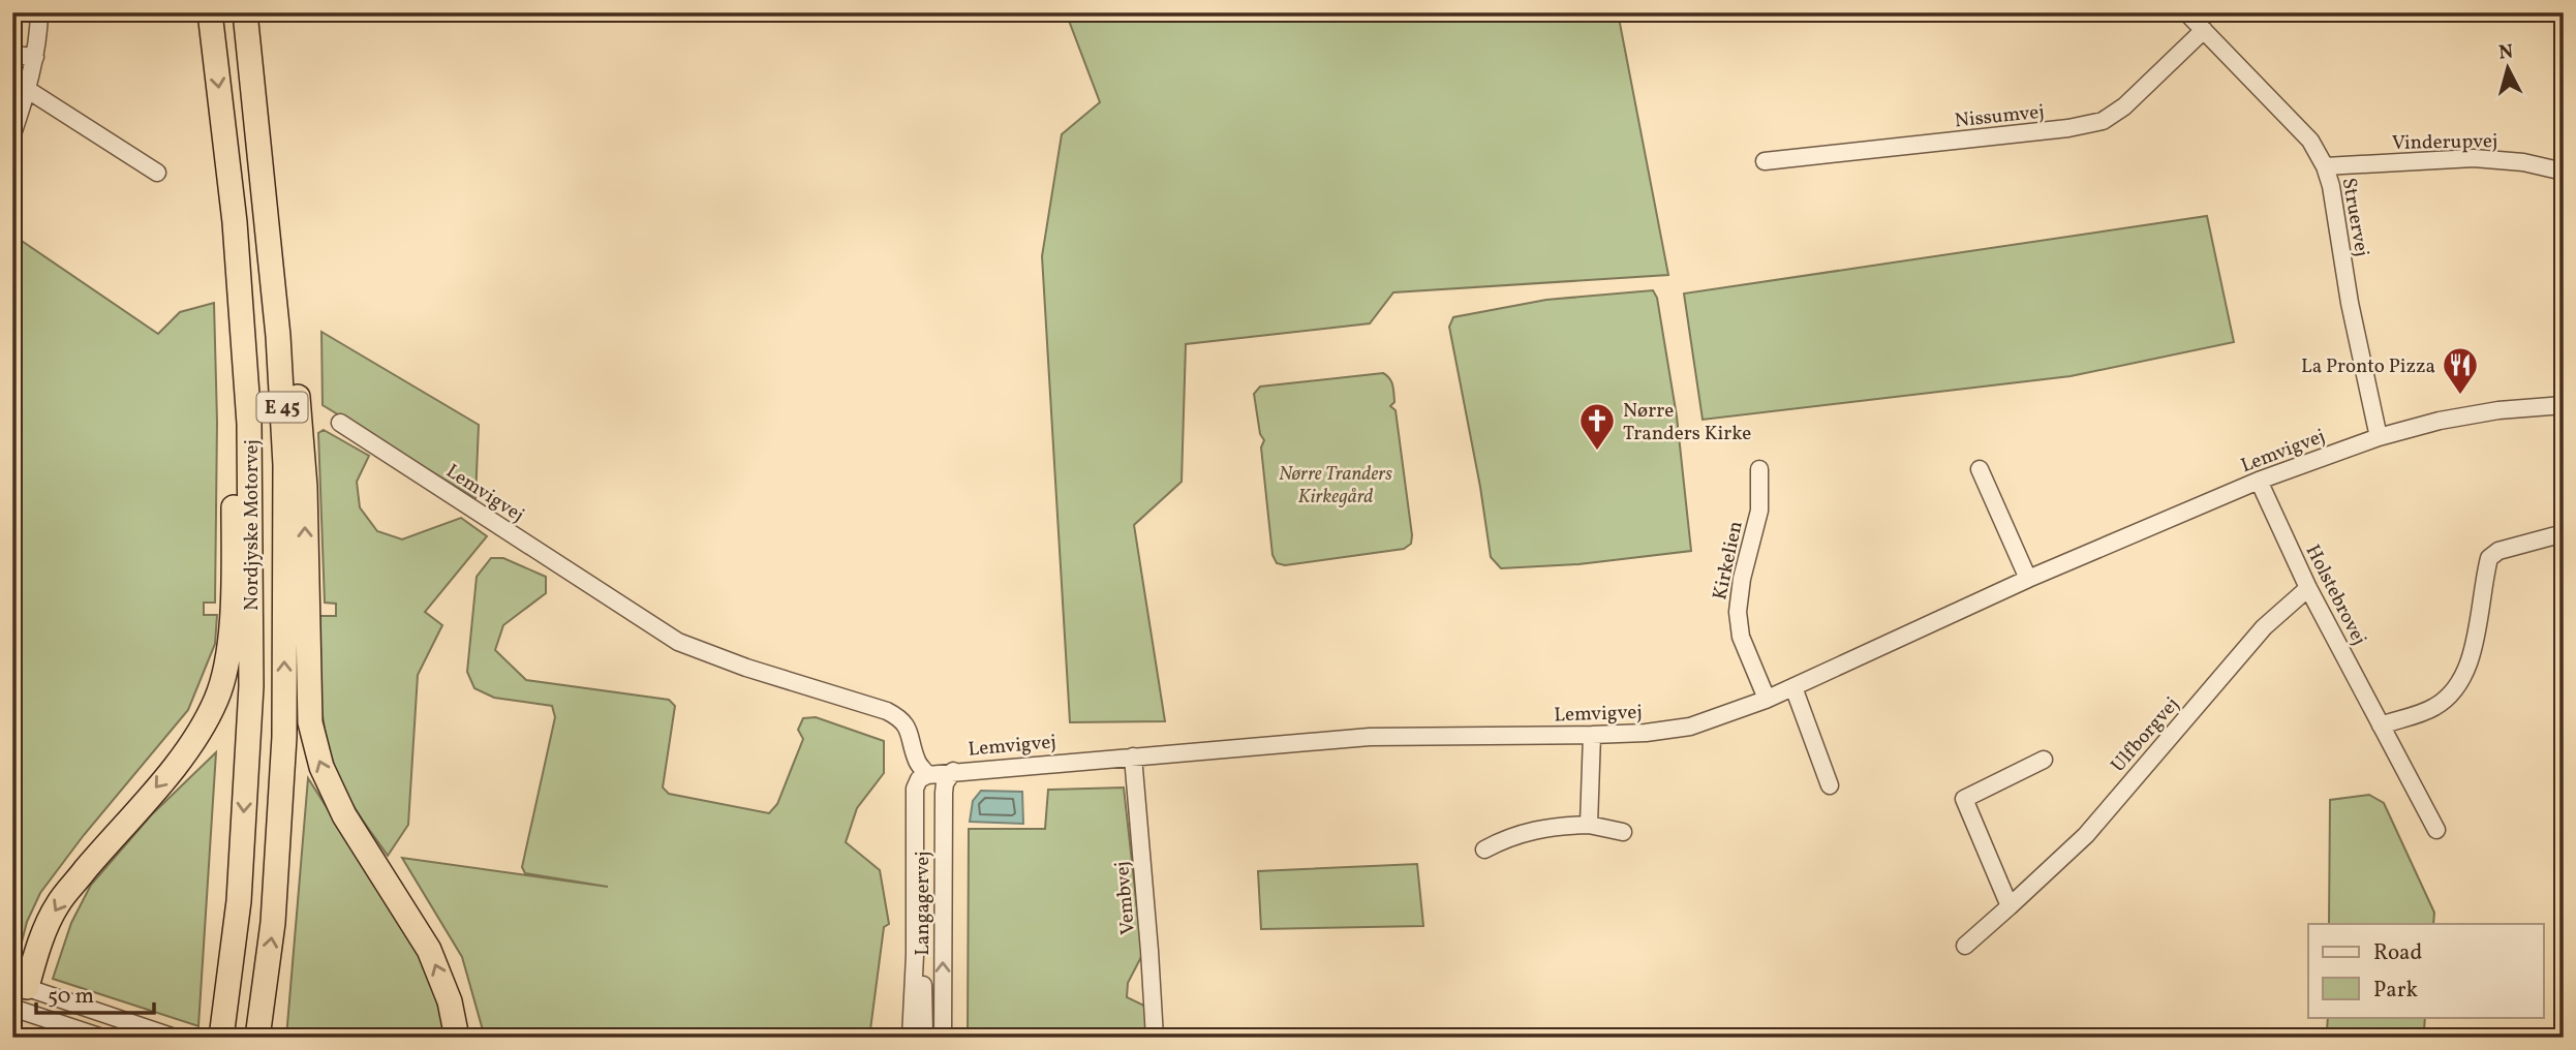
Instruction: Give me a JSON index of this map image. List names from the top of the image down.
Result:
{
  "streets": {
    "highway": ["E 45", "Nordjyske Motorvej"],
    "street": [
      "Nissumvej",
      "Vinderupvej",
      "Struervej",
      "Lemvigvej",
      "Kirkelien",
      "Holstebrovej",
      "Ulfborgvej",
      "Vembvej",
      "Langagervej"
    ]
  },
  "crossings": [
    ["Nissumvej", "Struervej"],
    ["Vinderupvej", "Struervej"],
    ["Struervej", "Lemvigvej"],
    ["Lemvigvej", "Kirkelien"],
    ["Lemvigvej", "Holstebrovej"],
    ["Lemvigvej", "Vembvej"],
    ["Lemvigvej", "Langagervej"],
    ["Holstebrovej", "Ulfborgvej"]
  ],
  "parks": ["Nørre Tranders Kirkegård"],
  "places": {
    "restaurant": ["La Pronto Pizza"],
    "church": ["Nørre Tranders Kirke"]
  },
  "legend": ["Road", "Park"],
  "scale_bar": "50 m",
  "north": "top"
}
